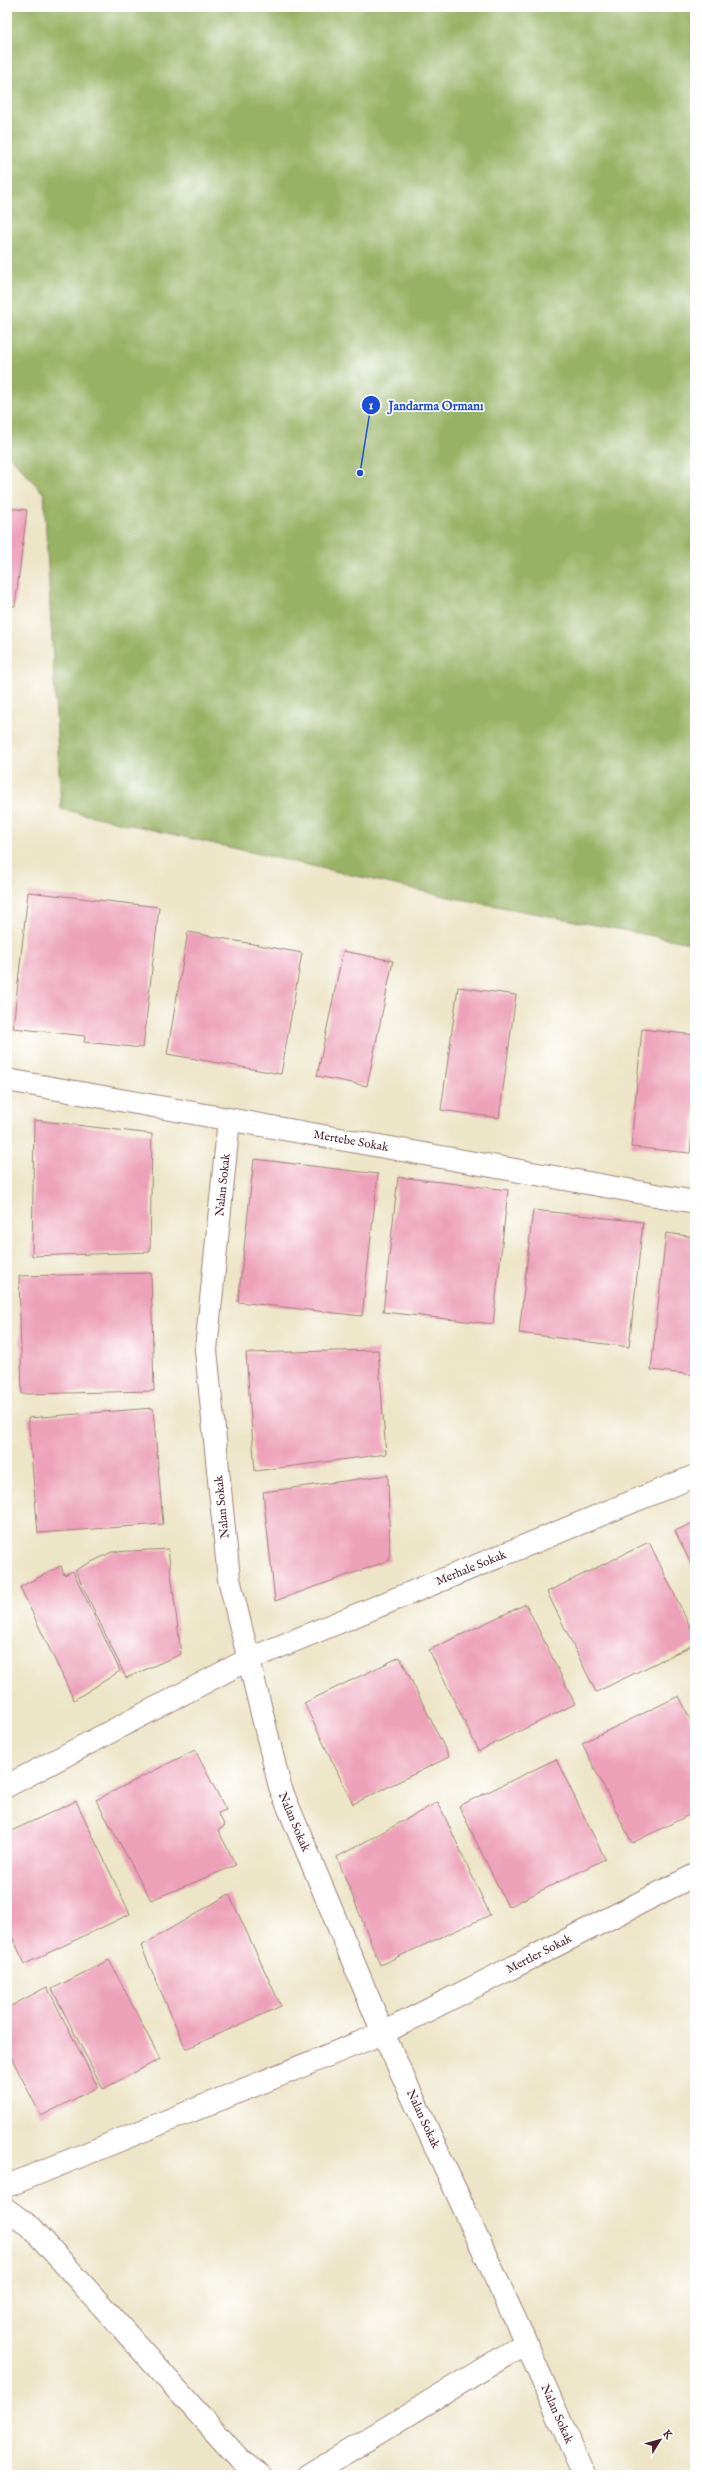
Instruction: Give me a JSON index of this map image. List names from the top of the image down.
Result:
{
  "streets": {
    "street": [
      "Mertebe Sokak",
      "Nalan Sokak",
      "Merhale Sokak",
      "Mertler Sokak"
    ]
  },
  "crossings": [
    ["Mertebe Sokak", "Nalan Sokak"],
    ["Nalan Sokak", "Merhale Sokak"],
    ["Nalan Sokak", "Mertler Sokak"]
  ],
  "places": ["Jandarma Ormanı"],
  "north": "top right"
}
